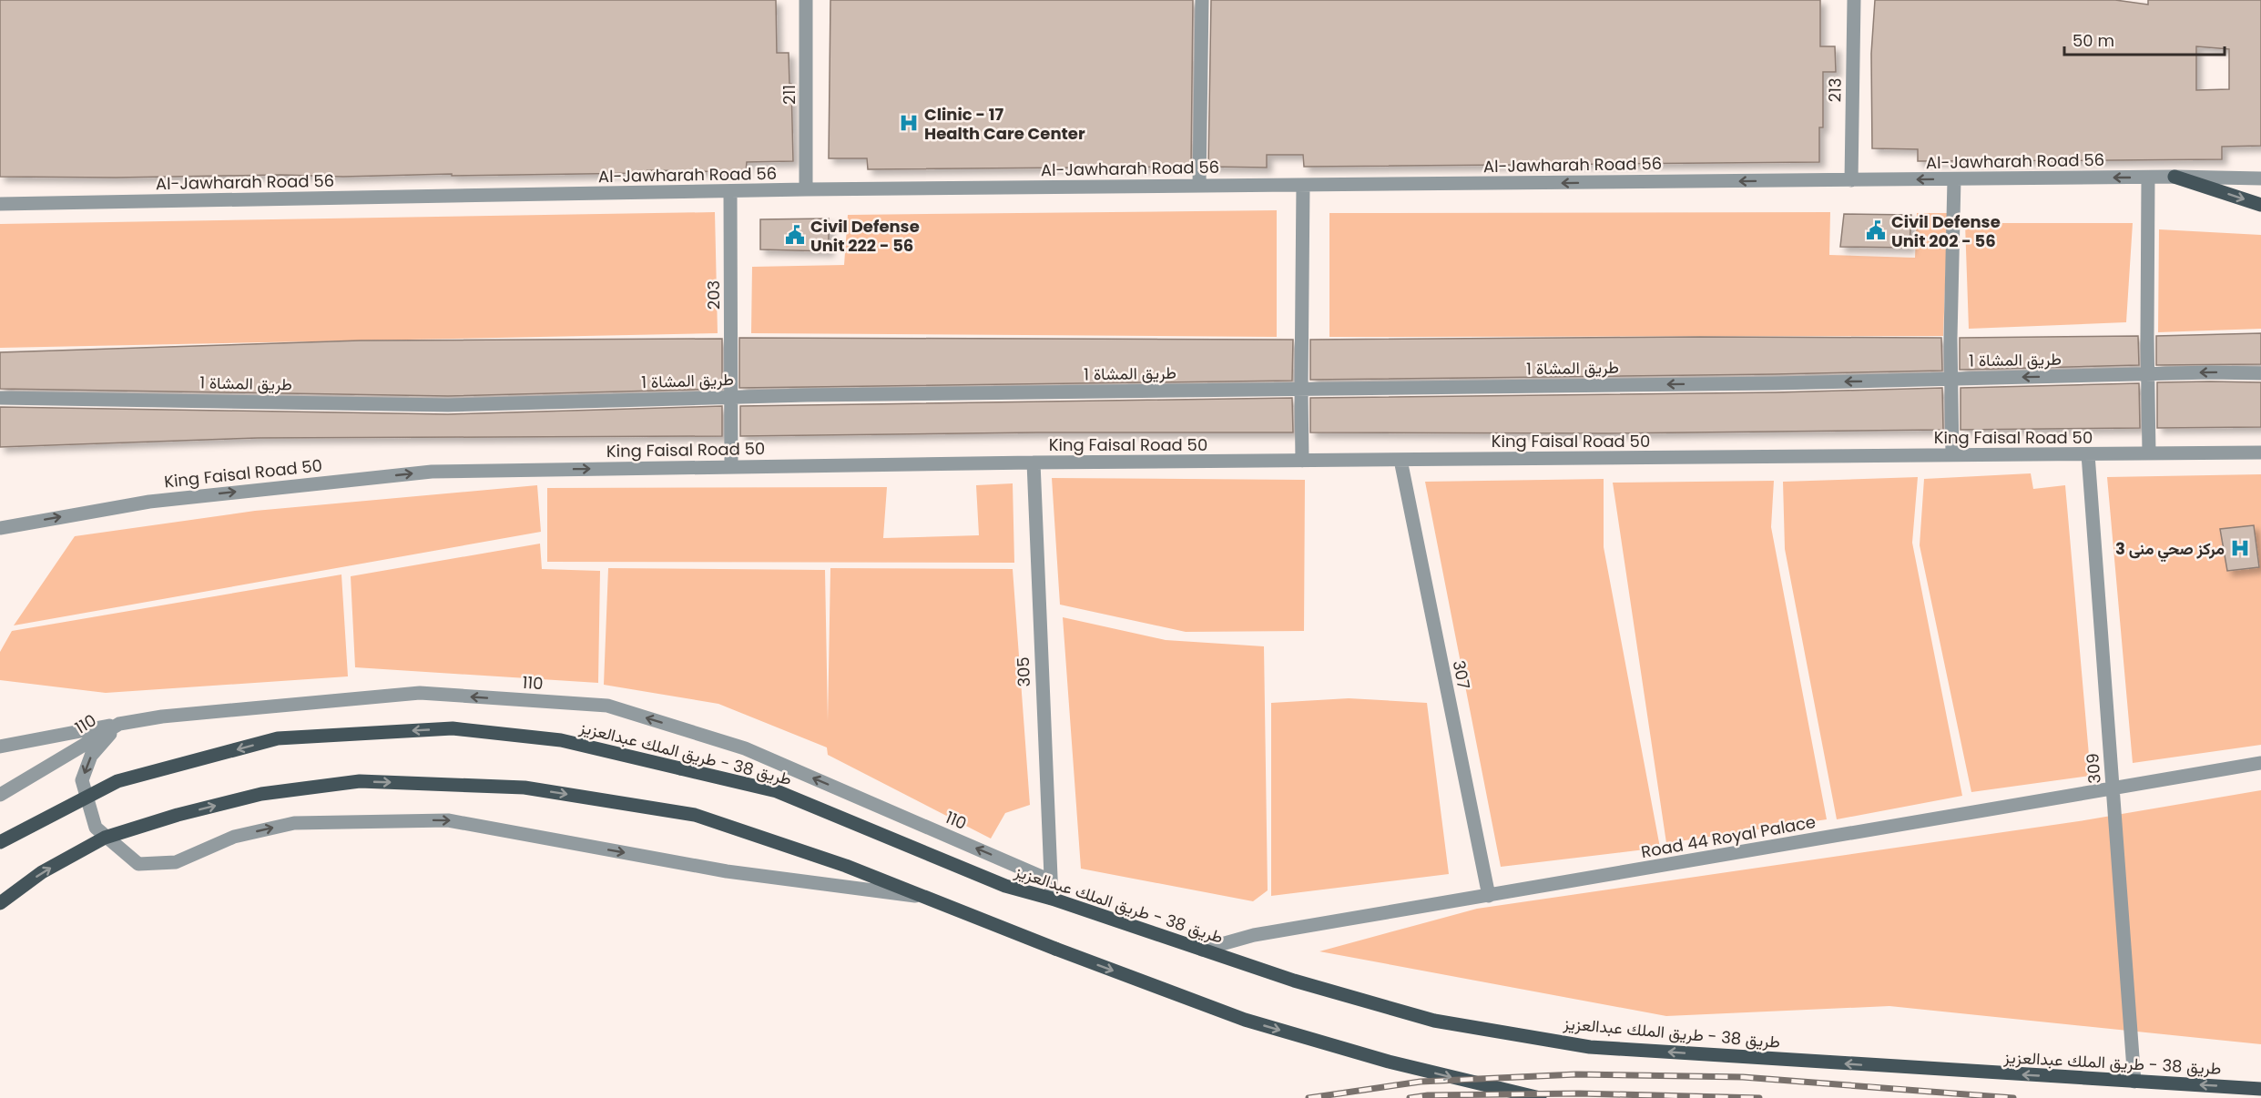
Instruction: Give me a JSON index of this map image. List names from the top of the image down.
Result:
{
  "streets": {
    "main road": ["طريق 38 - طريق الملك عبدالعزيز"],
    "street": [
      "213",
      "211",
      "Al-Jawharah Road 56",
      "203",
      "طريق المشاة 1",
      "King Faisal Road 50",
      "305",
      "307",
      "110",
      "309",
      "Road 44 Royal Palace"
    ]
  },
  "crossings": [
    ["213", "Al-Jawharah Road 56"],
    ["211", "Al-Jawharah Road 56"],
    ["Al-Jawharah Road 56", "203"],
    ["203", "طريق المشاة 1"],
    ["203", "King Faisal Road 50"],
    ["King Faisal Road 50", "305"],
    ["King Faisal Road 50", "307"],
    ["King Faisal Road 50", "309"],
    ["305", "110"],
    ["305", "طريق 38 - طريق الملك عبدالعزيز"],
    ["307", "Road 44 Royal Palace"],
    ["طريق 38 - طريق الملك عبدالعزيز", "309"],
    ["طريق 38 - طريق الملك عبدالعزيز", "Road 44 Royal Palace"],
    ["309", "Road 44 Royal Palace"]
  ],
  "one_way": ["Al-Jawharah Road 56", "طريق المشاة 1", "110"],
  "places": {
    "hospital": ["Clinic - 17 Health Care Center", "مركز صحي منى 3"],
    "public building": ["Civil Defense Unit 202 - 56", "Civil Defense Unit 222 - 56"]
  },
  "scale_bar": "50 m"
}
